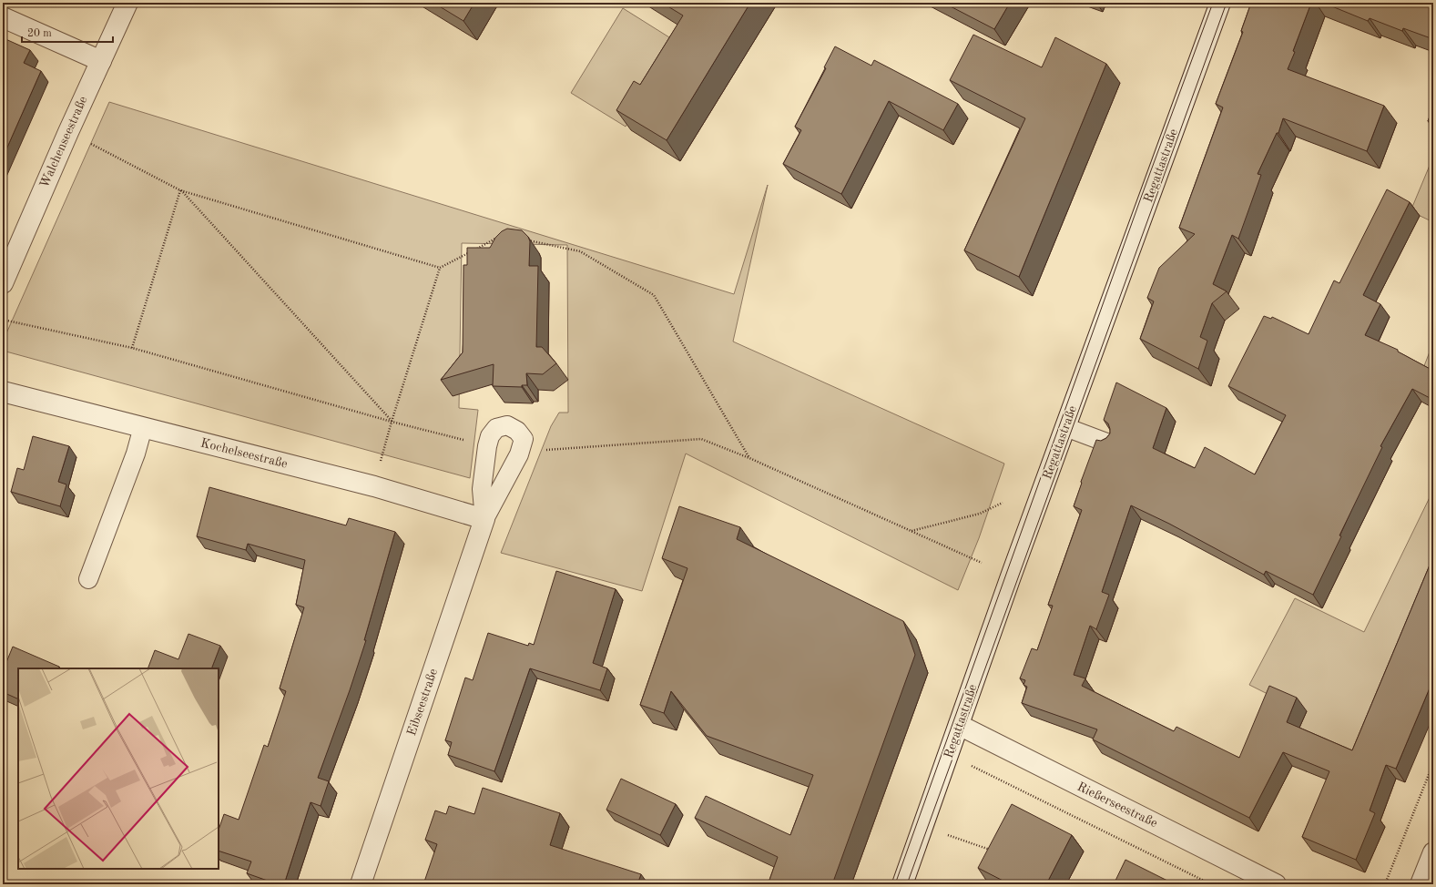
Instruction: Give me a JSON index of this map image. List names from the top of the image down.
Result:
{
  "streets": {
    "street": [
      "Walchenseestraße",
      "Regattastraße",
      "Kochelseestraße",
      "Eibseestraße",
      "Rießerseestraße"
    ]
  },
  "crossings": [
    ["Regattastraße", "Rießerseestraße"],
    ["Kochelseestraße", "Eibseestraße"]
  ],
  "scale_bar": "20 m"
}
